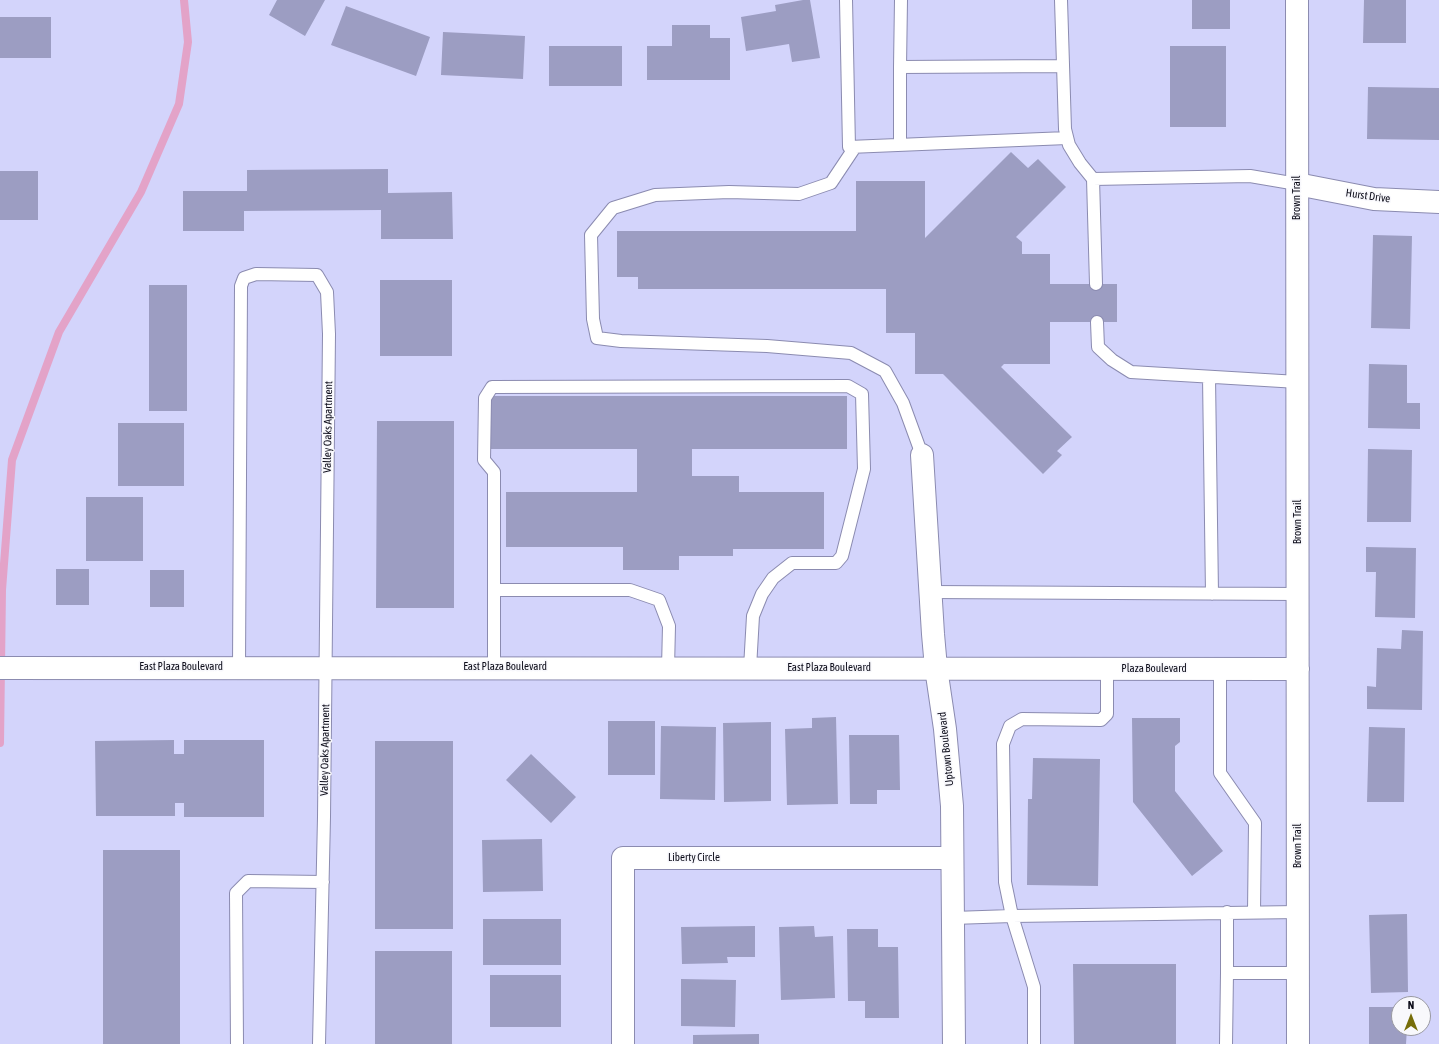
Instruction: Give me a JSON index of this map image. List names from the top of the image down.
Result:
{
  "streets": {
    "street": [
      "Hurst Drive",
      "Brown Trail",
      "East Plaza Boulevard",
      "Plaza Boulevard",
      "Uptown Boulevard",
      "Liberty Circle"
    ],
    "lane": ["Valley Oaks Apartment"]
  },
  "crossings": [
    ["Hurst Drive", "Brown Trail"],
    ["Brown Trail", "Plaza Boulevard"],
    ["Valley Oaks Apartment", "East Plaza Boulevard"],
    ["East Plaza Boulevard", "Plaza Boulevard"],
    ["East Plaza Boulevard", "Uptown Boulevard"],
    ["Uptown Boulevard", "Liberty Circle"]
  ],
  "north": "top"
}
